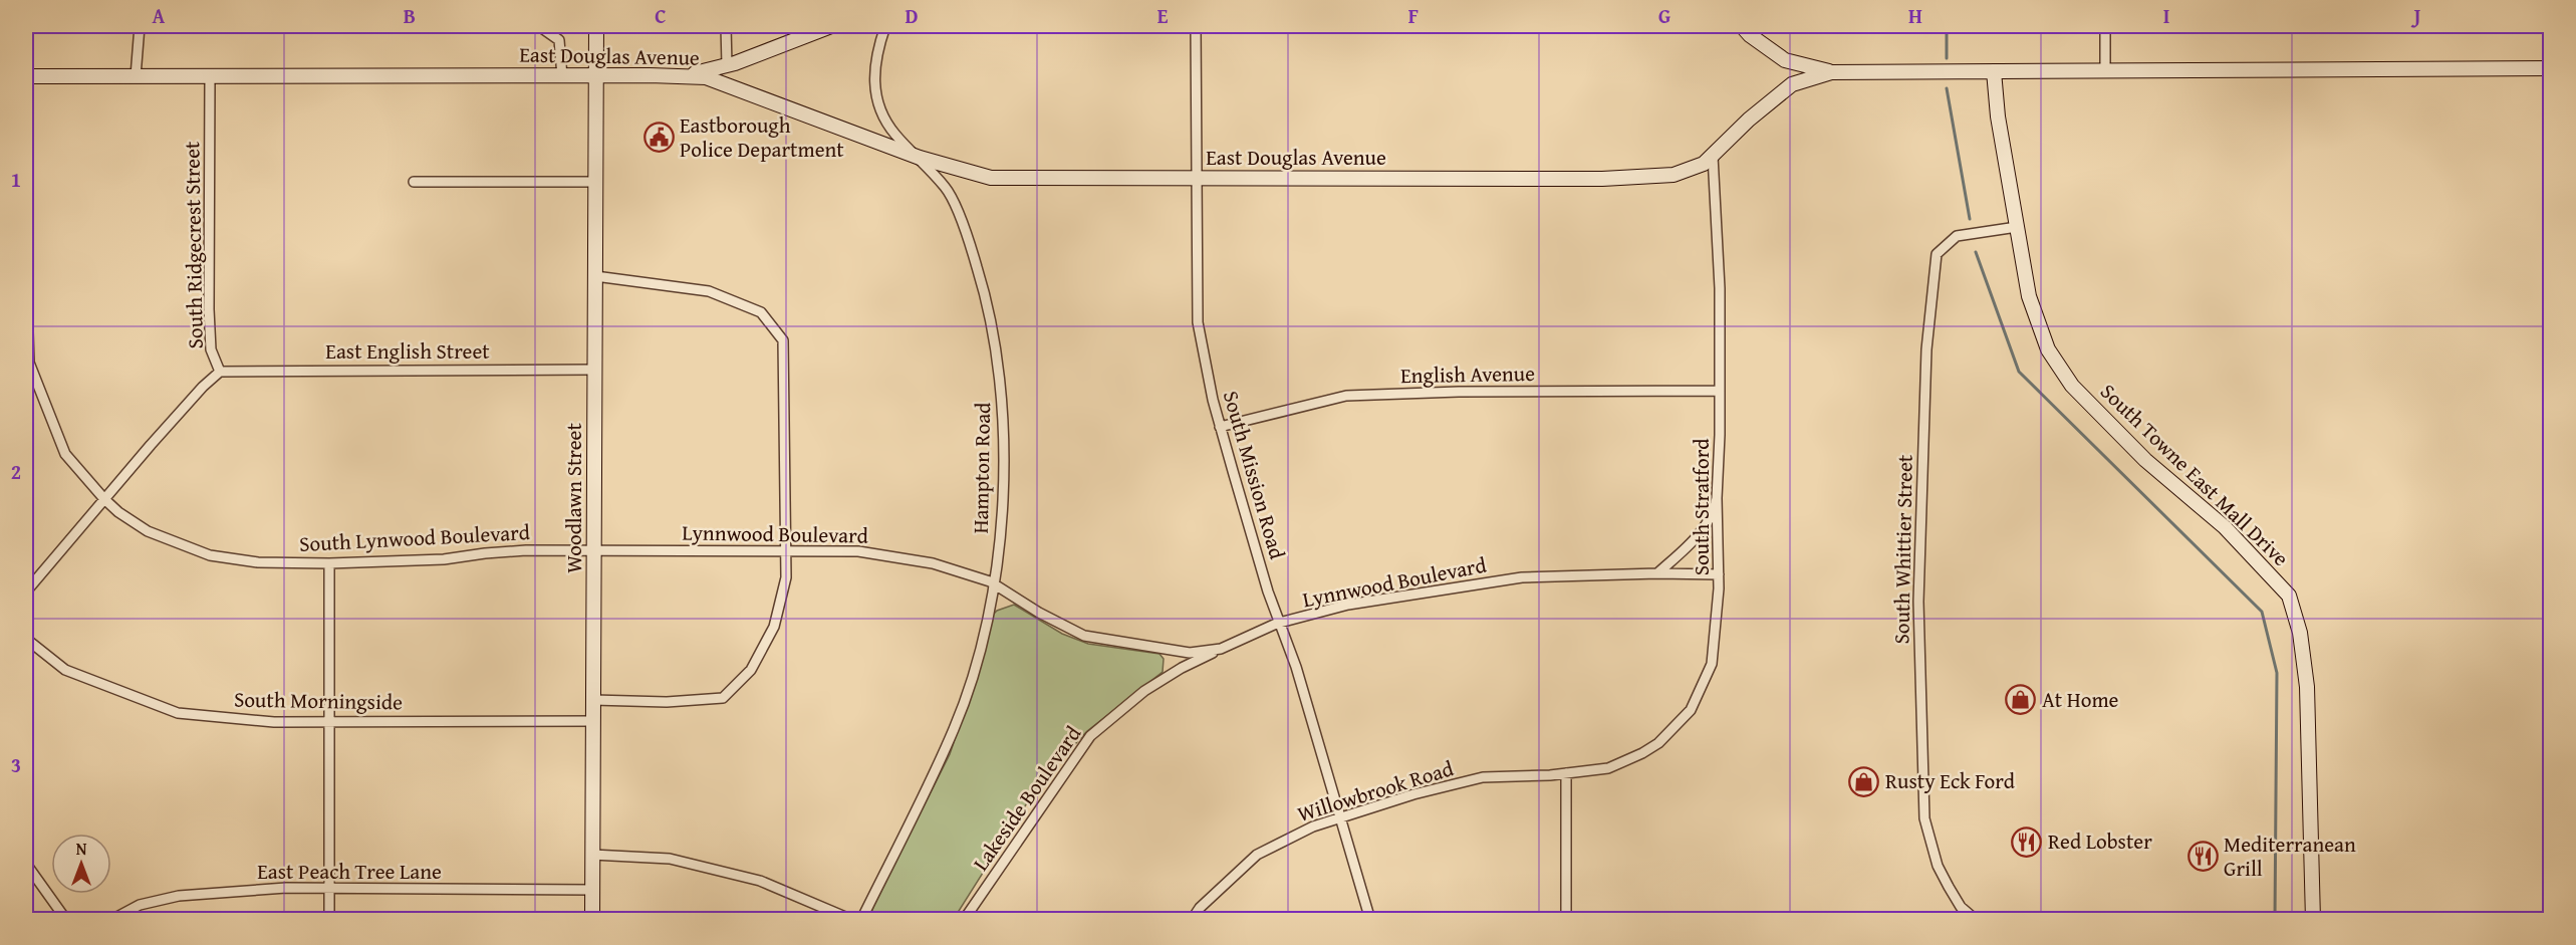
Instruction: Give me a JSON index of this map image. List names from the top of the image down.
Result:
{
  "streets": {
    "street": [
      "East Douglas Avenue",
      "South Ridgecrest Street",
      "East English Street",
      "English Avenue",
      "Hampton Road",
      "South Mission Road",
      "South Towne East Mall Drive",
      "Woodlawn Street",
      "South Stratford",
      "Lynnwood Boulevard",
      "South Lynwood Boulevard",
      "South Whittier Street",
      "South Morningside",
      "Willowbrook Road",
      "Lakeside Boulevard",
      "East Peach Tree Lane"
    ]
  },
  "crossings": [
    ["East Douglas Avenue", "South Ridgecrest Street"],
    ["East Douglas Avenue", "Hampton Road"],
    ["East Douglas Avenue", "South Mission Road"],
    ["East Douglas Avenue", "South Towne East Mall Drive"],
    ["East Douglas Avenue", "Woodlawn Street"],
    ["East Douglas Avenue", "South Stratford"],
    ["South Ridgecrest Street", "East English Street"],
    ["South Ridgecrest Street", "South Lynwood Boulevard"],
    ["East English Street", "Woodlawn Street"],
    ["English Avenue", "South Mission Road"],
    ["English Avenue", "South Stratford"],
    ["Hampton Road", "Lynnwood Boulevard"],
    ["South Mission Road", "Lynnwood Boulevard"],
    ["South Mission Road", "Willowbrook Road"],
    ["South Towne East Mall Drive", "South Whittier Street"],
    ["Woodlawn Street", "Lynnwood Boulevard"],
    ["Woodlawn Street", "South Lynwood Boulevard"],
    ["Woodlawn Street", "South Morningside"],
    ["Woodlawn Street", "East Peach Tree Lane"],
    ["South Stratford", "Lynnwood Boulevard"],
    ["South Stratford", "Willowbrook Road"],
    ["Lynnwood Boulevard", "South Lynwood Boulevard"],
    ["Lynnwood Boulevard", "Lakeside Boulevard"]
  ],
  "places": {
    "public building": ["Eastborough Police Department"],
    "shop": ["At Home", "Rusty Eck Ford"],
    "restaurant": ["Red Lobster", "Mediterranean Grill"]
  },
  "north": "top",
  "grid": {
    "columns": [
      "A",
      "B",
      "C",
      "D",
      "E",
      "F",
      "G",
      "H",
      "I",
      "J"
    ],
    "rows": ["1", "2", "3"]
  }
}
